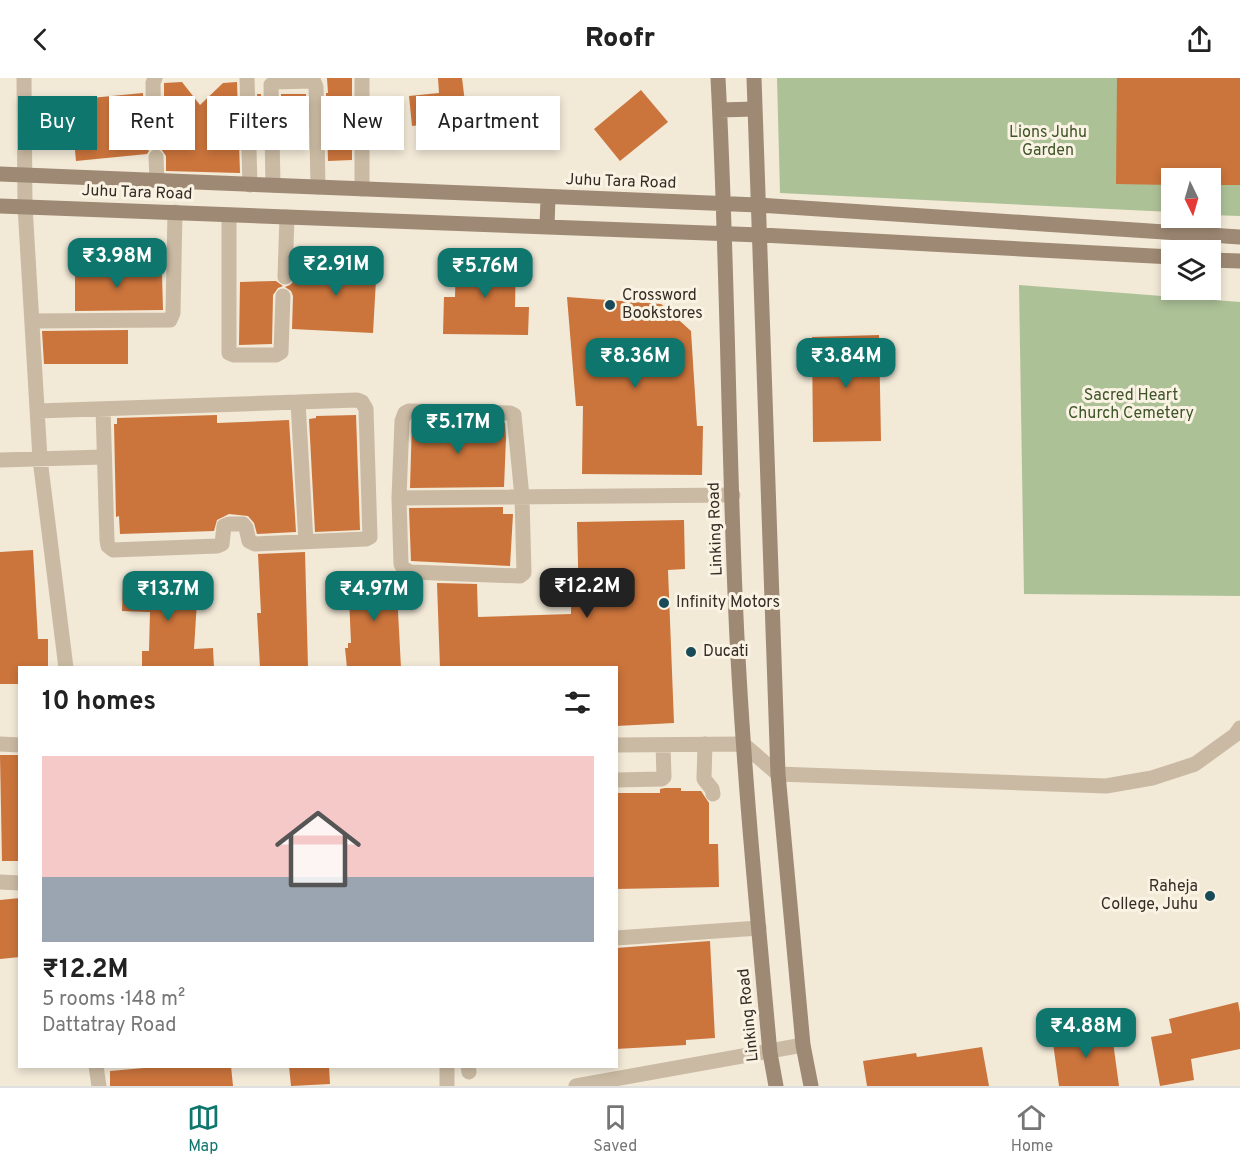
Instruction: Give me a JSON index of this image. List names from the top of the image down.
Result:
{
  "streets": {
    "main road": ["Juhu Tara Road", "Linking Road"]
  },
  "crossings": [
    ["Juhu Tara Road", "Linking Road"]
  ],
  "parks": ["Lions Juhu Garden", "Sacred Heart Church Cemetery"],
  "places": [
    "Crossword Bookstores",
    "Infinity Motors",
    "Ducati",
    "Raheja College, Juhu"
  ],
  "north": "bottom",
  "page": {
    "header": "Roofr",
    "chip": [
      "Buy",
      "Rent",
      "Filters",
      "New",
      "Apartment"
    ],
    "price": [
      "₹3.98M",
      "₹2.91M",
      "₹5.76M",
      "₹8.36M",
      "₹3.84M",
      "₹5.17M",
      "₹12.2M",
      "₹13.7M",
      "₹4.97M",
      "₹4.88M"
    ],
    "heading": "10 homes",
    "list": [
      {
        "name": "₹12.2M",
        "note": "5 rooms · 148 m² · Dattatray Road"
      }
    ],
    "tabs": ["Map", "Saved", "Home"]
  }
}
